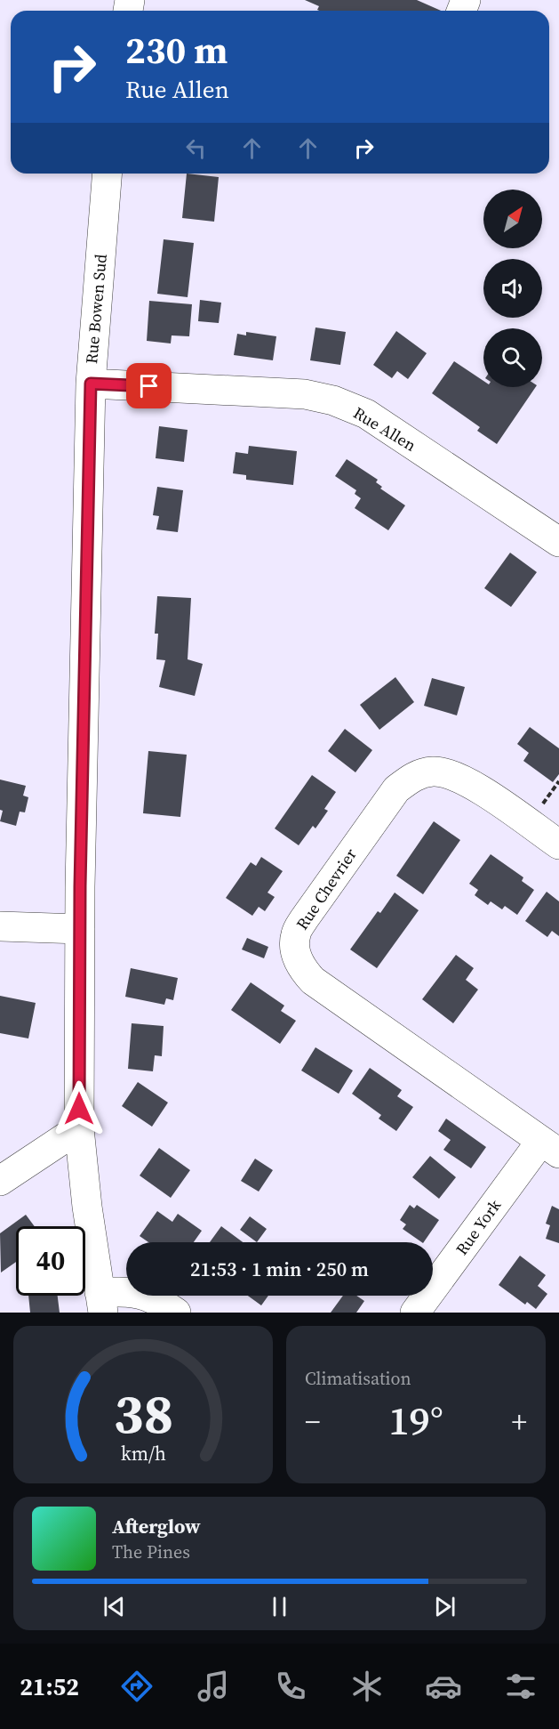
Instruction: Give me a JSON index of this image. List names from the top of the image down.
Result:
{
  "streets": {
    "street": [
      "Rue Bowen Sud",
      "Rue Allen",
      "Rue Chevrier",
      "Rue York"
    ]
  },
  "crossings": [
    ["Rue Bowen Sud", "Rue Allen"],
    ["Rue Chevrier", "Rue York"]
  ],
  "north": "top right",
  "page": {
    "turn": ["230 m", "Rue Allen"],
    "limit": "40",
    "trip": "21:53 · 1 min · 250 m",
    "tile": "Climatisation",
    "heat": ["−", "19°", "+"],
    "song": ["Afterglow", "The Pines"],
    "tabs": "21:52",
    "gauge": ["38", "km/h"]
  }
}
